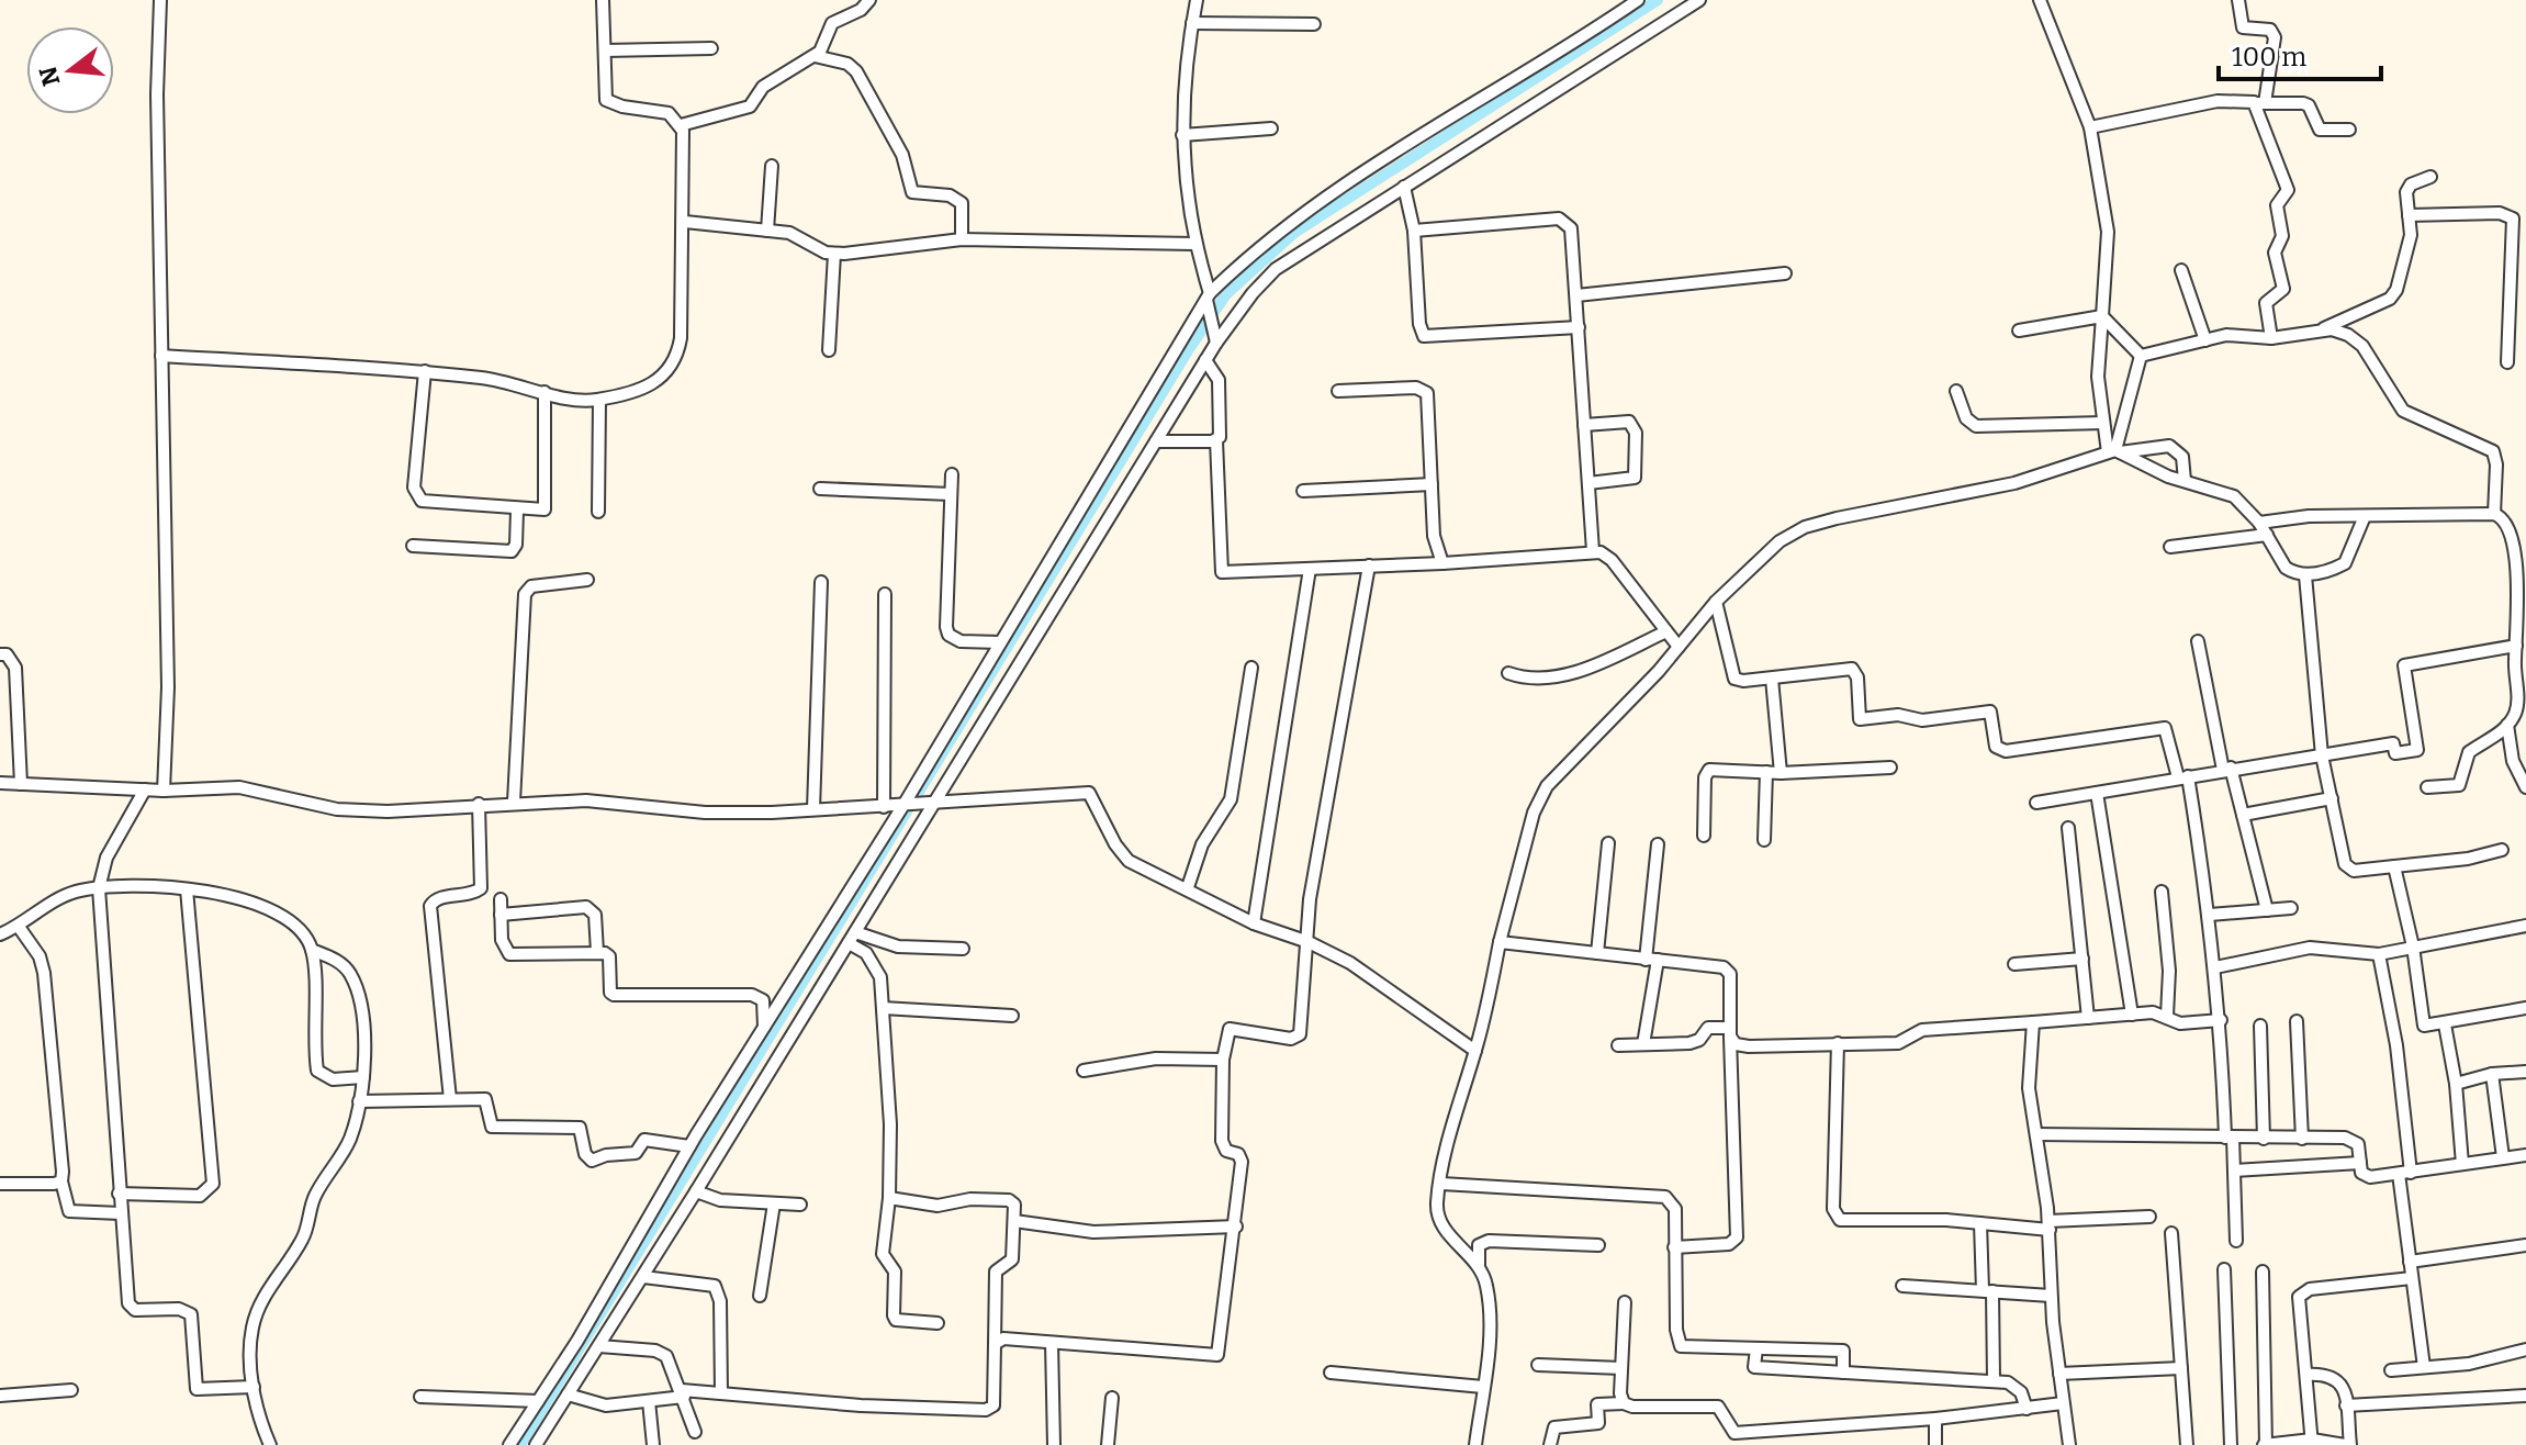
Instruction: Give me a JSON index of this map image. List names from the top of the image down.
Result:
{
  "scale_bar": "100 m",
  "north": "left"
}
